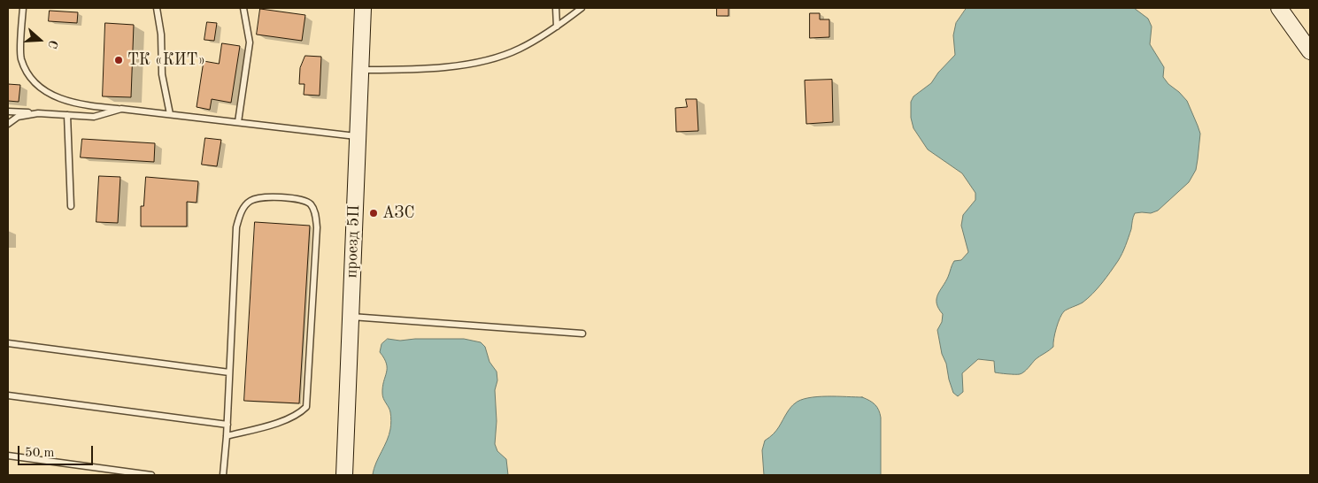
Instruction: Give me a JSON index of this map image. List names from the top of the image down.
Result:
{
  "streets": {
    "street": ["проезд 5П"]
  },
  "places": ["ТК «КИТ»", "АЗС"],
  "scale_bar": "50 m",
  "north": "right"
}
